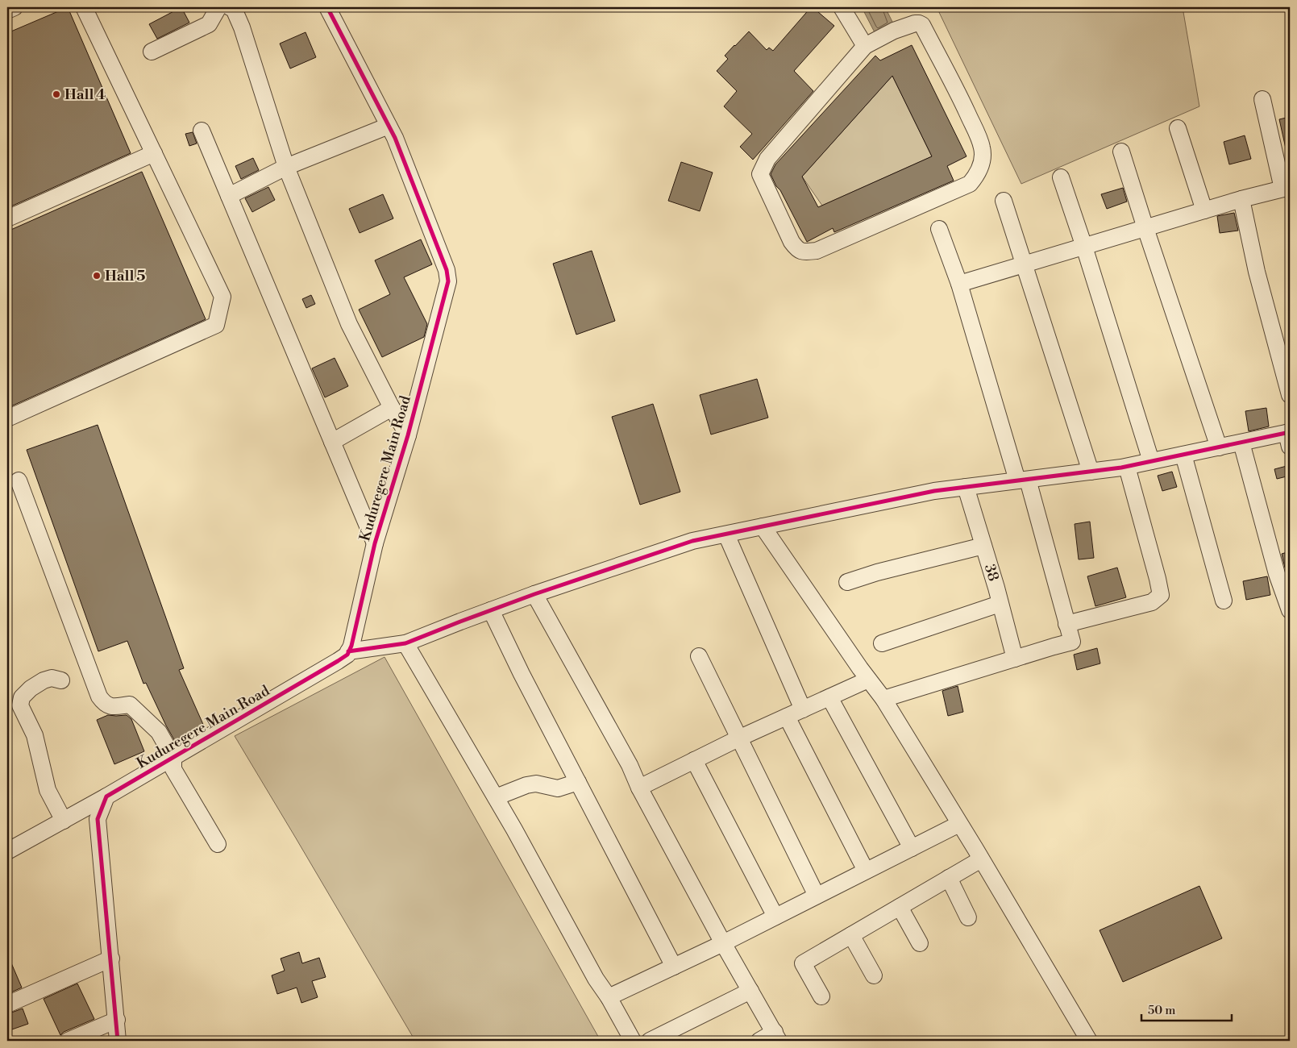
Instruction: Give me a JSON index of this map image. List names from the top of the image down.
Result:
{
  "streets": {
    "street": ["Kuduregere Main Road", "38"]
  },
  "places": ["Hall 4", "Hall 5"],
  "scale_bar": "50 m"
}
